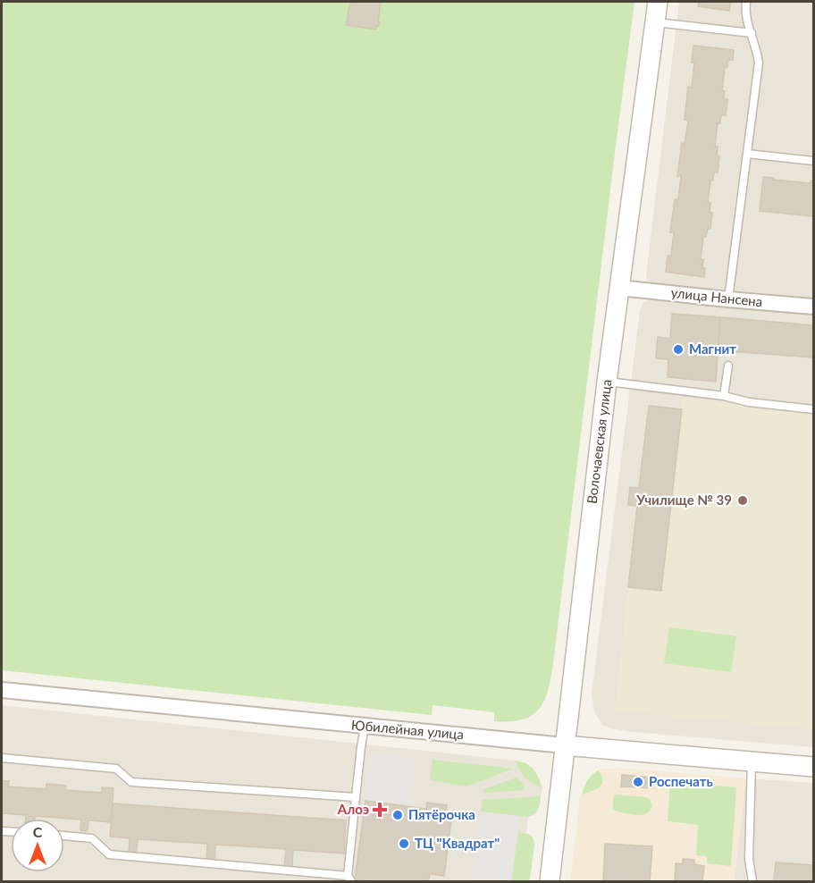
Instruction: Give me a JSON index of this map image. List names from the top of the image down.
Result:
{
  "streets": {
    "street": ["улица Нансена", "Волочаевская улица", "Юбилейная улица"]
  },
  "crossings": [
    ["улица Нансена", "Волочаевская улица"],
    ["Волочаевская улица", "Юбилейная улица"]
  ],
  "places": {
    "other": [
      "Магнит",
      "Училище № 39",
      "Роспечать",
      "Пятёрочка",
      "ТЦ \"Квадрат\""
    ],
    "health": ["Алоэ"]
  },
  "north": "top"
}
